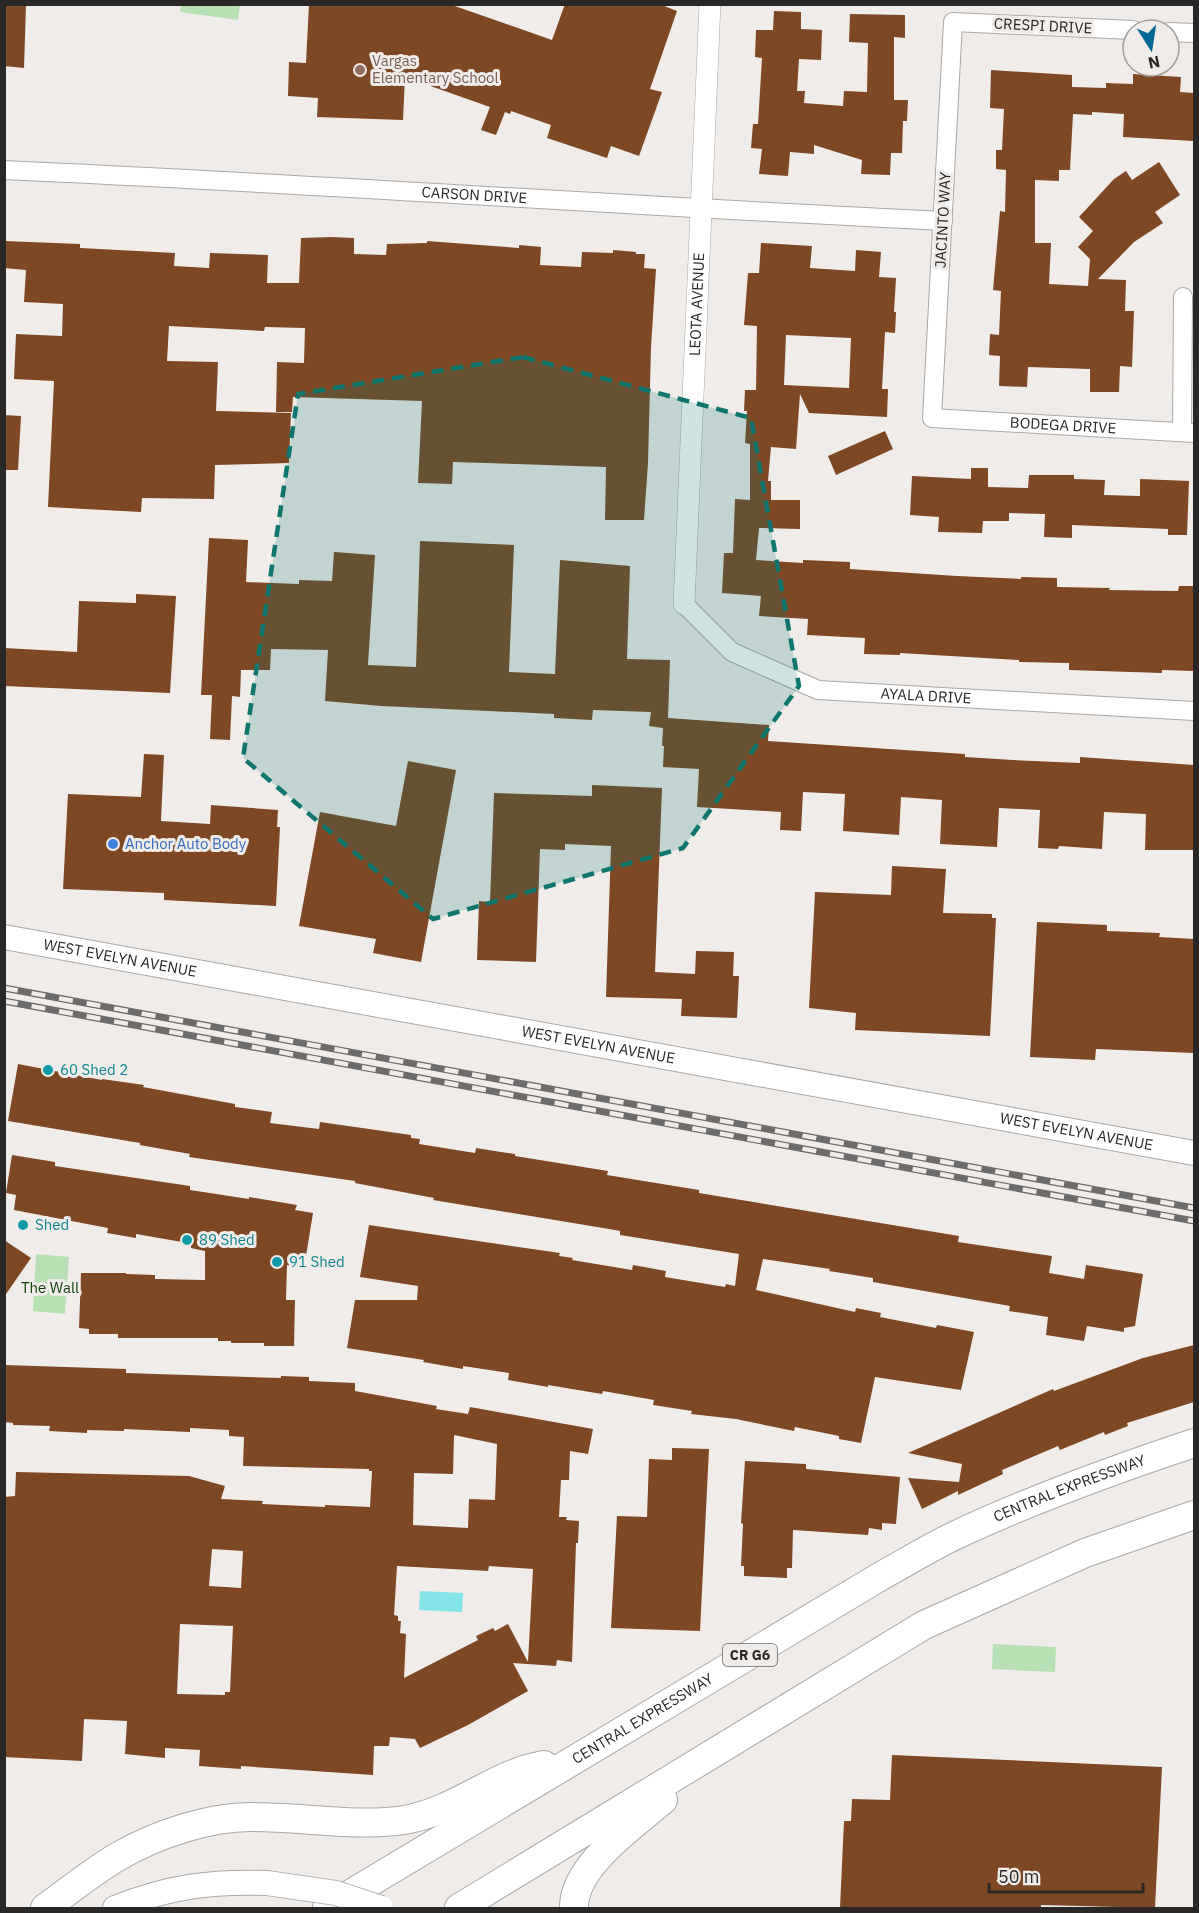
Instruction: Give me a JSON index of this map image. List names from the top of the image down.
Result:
{
  "streets": {
    "highway": ["CENTRAL EXPRESSWAY", "CR G6"],
    "main road": ["WEST EVELYN AVENUE"],
    "street": [
      "CRESPI DRIVE",
      "CARSON DRIVE",
      "JACINTO WAY",
      "LEOTA AVENUE",
      "BODEGA DRIVE",
      "AYALA DRIVE"
    ]
  },
  "crossings": [
    ["CRESPI DRIVE", "JACINTO WAY"],
    ["CARSON DRIVE", "JACINTO WAY"],
    ["CARSON DRIVE", "LEOTA AVENUE"],
    ["JACINTO WAY", "BODEGA DRIVE"],
    ["LEOTA AVENUE", "AYALA DRIVE"]
  ],
  "parks": ["The Wall"],
  "places": [
    "Vargas Elementary School",
    "Anchor Auto Body",
    "60 Shed 2",
    "Shed",
    "89 Shed",
    "91 Shed"
  ],
  "scale_bar": "50 m",
  "north": "bottom"
}
